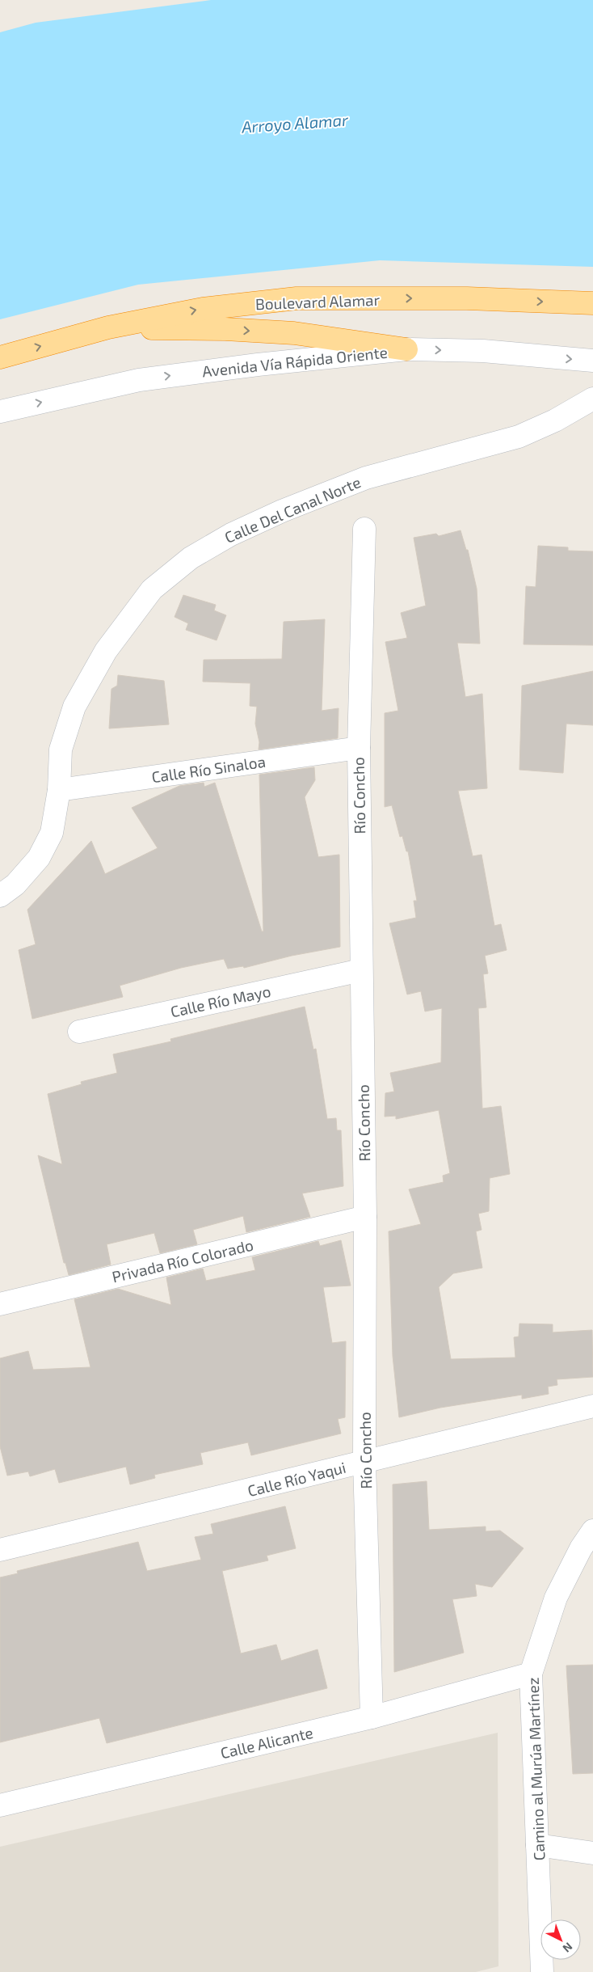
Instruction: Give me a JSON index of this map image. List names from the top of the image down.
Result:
{
  "streets": {
    "highway": ["Boulevard Alamar"],
    "street": [
      "Avenida Vía Rápida Oriente",
      "Calle Del Canal Norte",
      "Calle Río Sinaloa",
      "Río Concho",
      "Calle Río Mayo",
      "Privada Río Colorado",
      "Calle Río Yaqui",
      "Calle Alicante",
      "Camino al Murúa Martínez"
    ]
  },
  "crossings": [
    ["Calle Del Canal Norte", "Calle Río Sinaloa"],
    ["Calle Río Sinaloa", "Río Concho"],
    ["Río Concho", "Calle Río Mayo"],
    ["Río Concho", "Privada Río Colorado"],
    ["Río Concho", "Calle Río Yaqui"],
    ["Río Concho", "Calle Alicante"],
    ["Calle Alicante", "Camino al Murúa Martínez"]
  ],
  "one_way": ["Avenida Vía Rápida Oriente"],
  "water": ["Arroyo Alamar"],
  "north": "bottom right"
}
